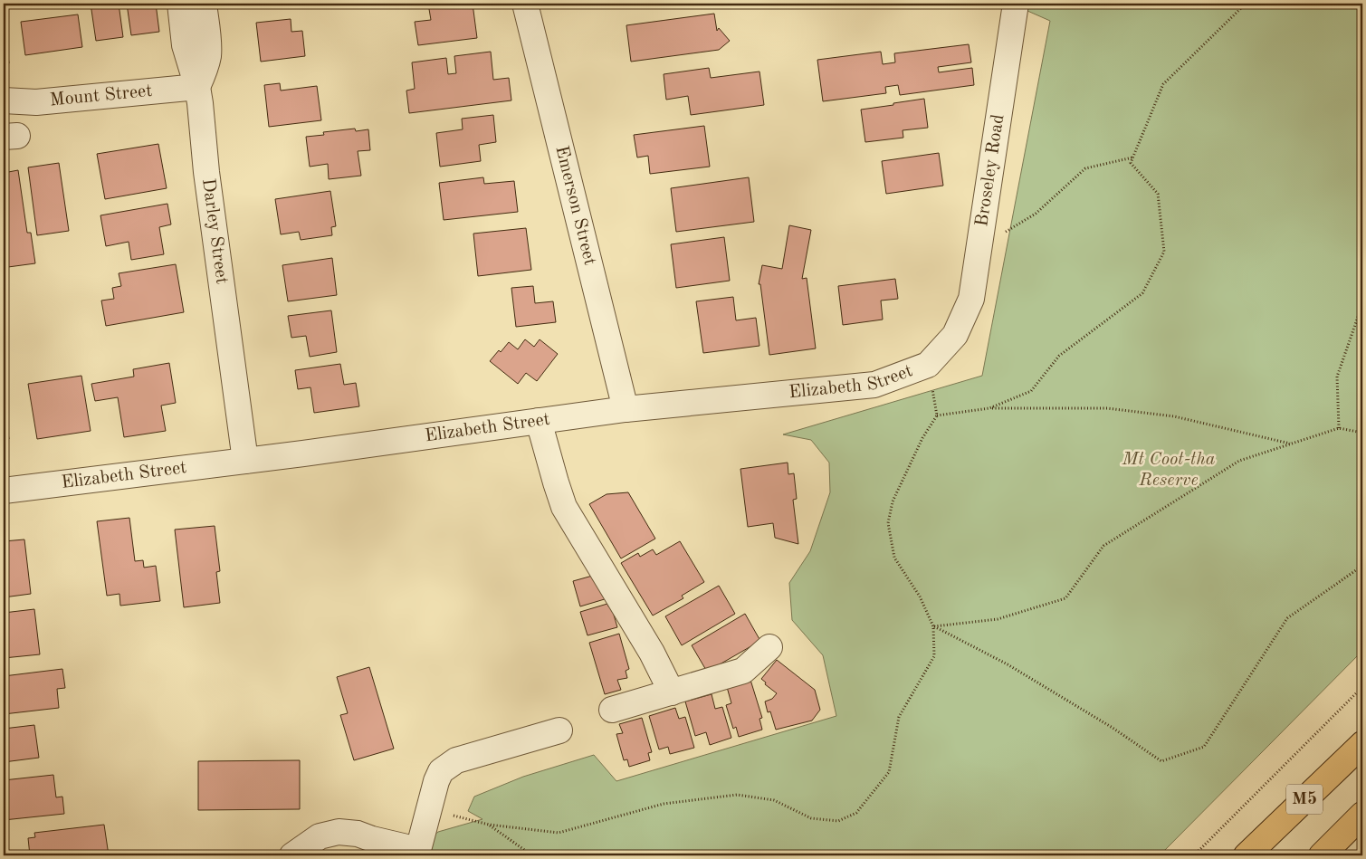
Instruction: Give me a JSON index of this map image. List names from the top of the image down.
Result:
{
  "streets": {
    "highway": ["M5"],
    "street": [
      "Mount Street",
      "Broseley Road",
      "Emerson Street",
      "Darley Street",
      "Elizabeth Street"
    ]
  },
  "crossings": [
    ["Mount Street", "Darley Street"],
    ["Broseley Road", "Elizabeth Street"],
    ["Emerson Street", "Elizabeth Street"],
    ["Darley Street", "Elizabeth Street"]
  ],
  "parks": ["Mt Coot-tha Reserve"]
}
